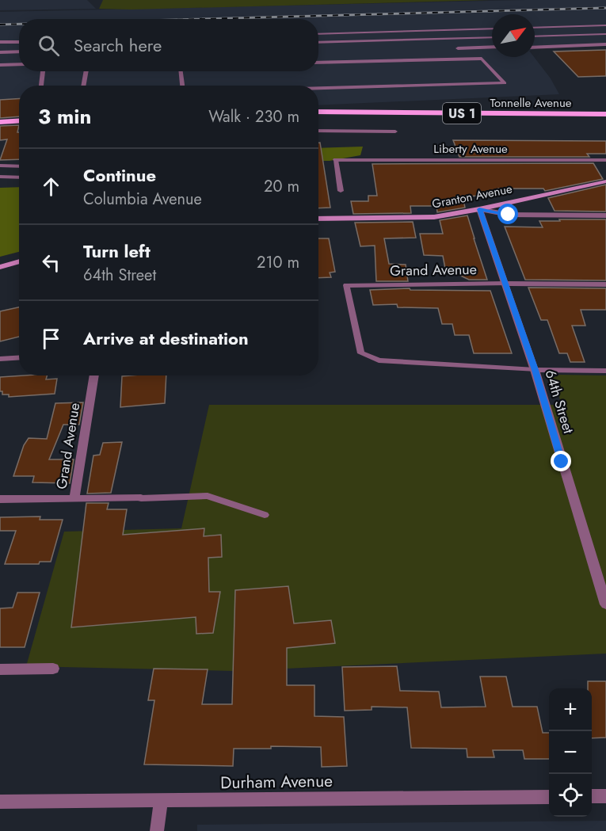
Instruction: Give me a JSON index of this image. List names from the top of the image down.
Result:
{
  "streets": {
    "main road": ["Tonnelle Avenue", "US 1"],
    "street": [
      "Liberty Avenue",
      "Granton Avenue",
      "Grand Avenue",
      "64th Street",
      "Durham Avenue"
    ]
  },
  "crossings": [
    ["Granton Avenue", "64th Street"],
    ["Grand Avenue", "64th Street"]
  ],
  "north": "top right",
  "page": {
    "search": "Search here",
    "heading": ["3 min", "Walk · 230 m"],
    "list": [
      ["Continue", "Columbia Avenue", "20 m"],
      ["Turn left", "64th Street", "210 m"],
      "Arrive at destination"
    ],
    "map_buttons": ["+", "−"]
  }
}
